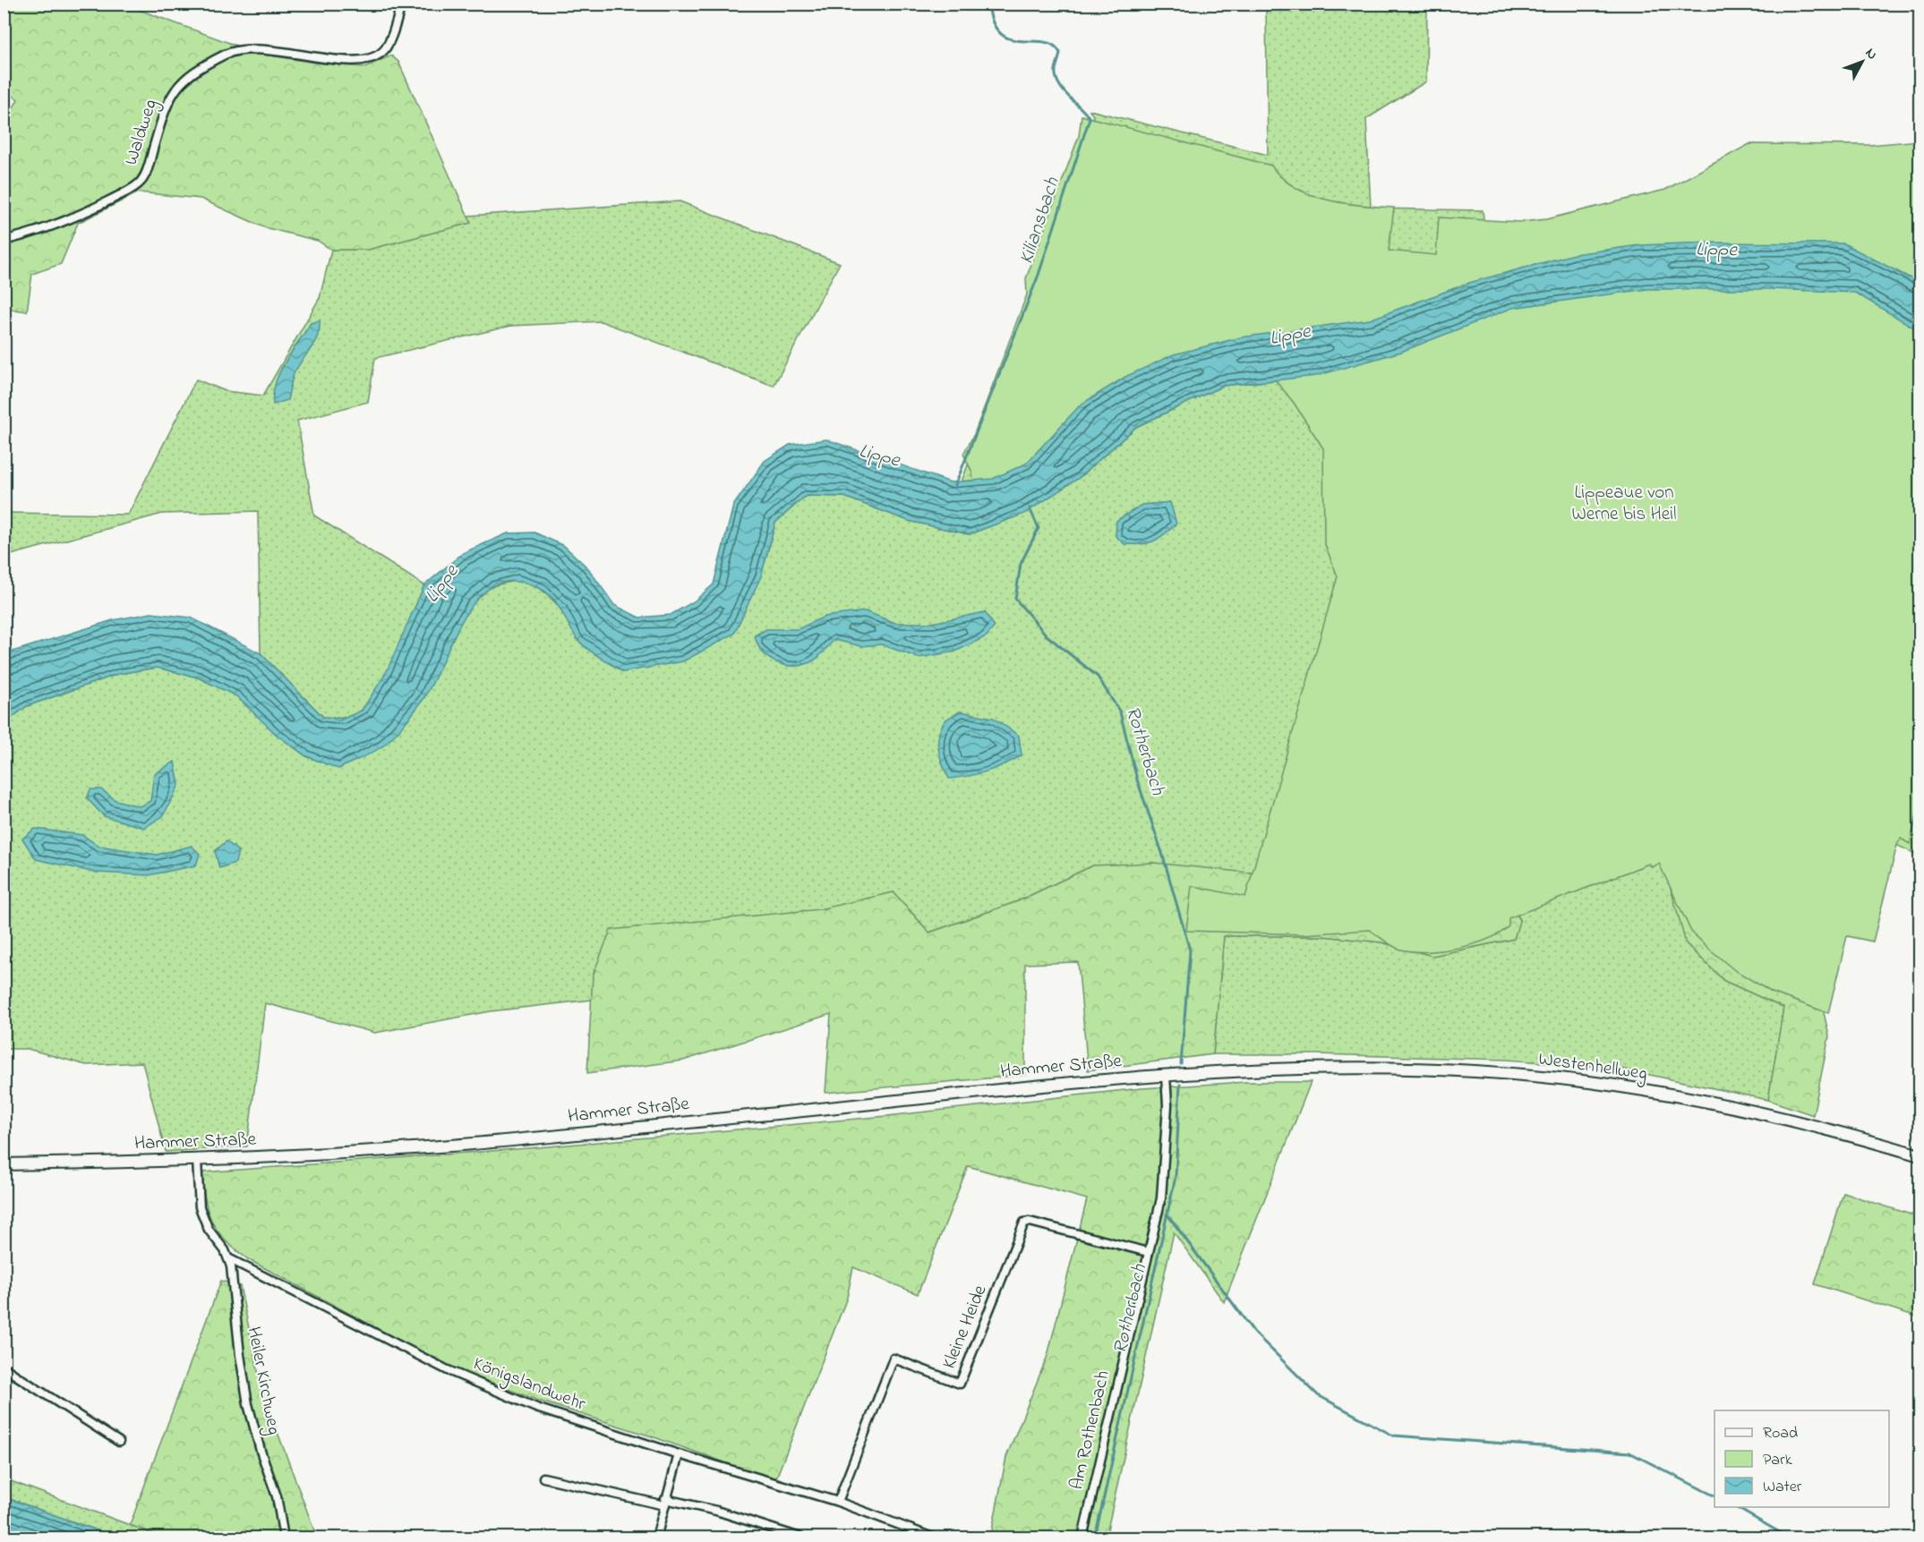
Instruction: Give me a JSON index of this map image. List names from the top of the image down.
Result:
{
  "streets": {
    "main road": ["Hammer Straße", "Westenhellweg"],
    "street": [
      "Waldweg",
      "Kleine Heide",
      "Heiler Kirchweg",
      "Königslandwehr",
      "Am Rothenbach"
    ]
  },
  "crossings": [
    ["Hammer Straße", "Westenhellweg"],
    ["Hammer Straße", "Königslandwehr"],
    ["Hammer Straße", "Am Rothenbach"],
    ["Kleine Heide", "Königslandwehr"],
    ["Kleine Heide", "Am Rothenbach"],
    ["Heiler Kirchweg", "Königslandwehr"]
  ],
  "water": ["Kiliansbach", "Lippe", "Rotherbach"],
  "parks": ["Lippeaue von Werne bis Heil"],
  "legend": ["Road", "Park", "Water"],
  "north": "top right"
}
